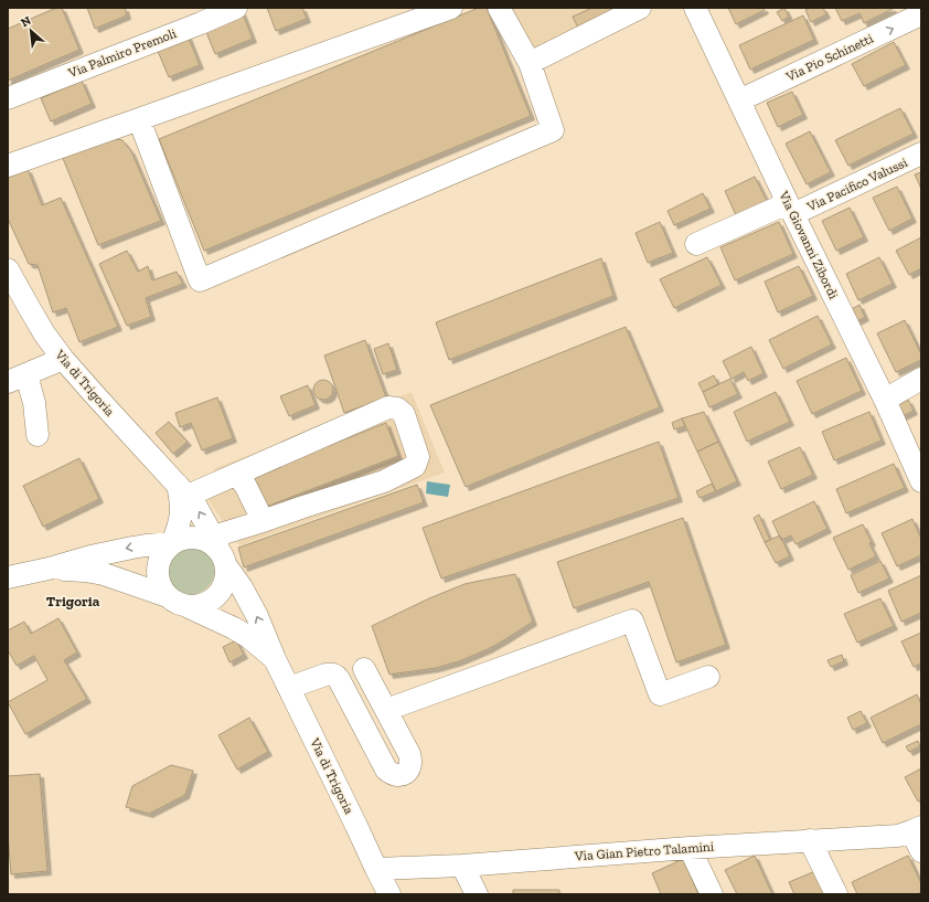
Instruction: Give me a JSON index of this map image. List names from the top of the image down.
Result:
{
  "streets": {
    "street": [
      "Via Palmiro Premoli",
      "Via Pio Schinetti",
      "Via Pacifico Valussi",
      "Via Giovanni Zibordi",
      "Via di Trigoria",
      "Via Gian Pietro Talamini"
    ]
  },
  "crossings": [
    ["Via Pio Schinetti", "Via Giovanni Zibordi"],
    ["Via Pacifico Valussi", "Via Giovanni Zibordi"],
    ["Via di Trigoria", "Via Gian Pietro Talamini"]
  ],
  "one_way": ["Via Pio Schinetti"],
  "districts": ["Trigoria"],
  "north": "top left"
}
